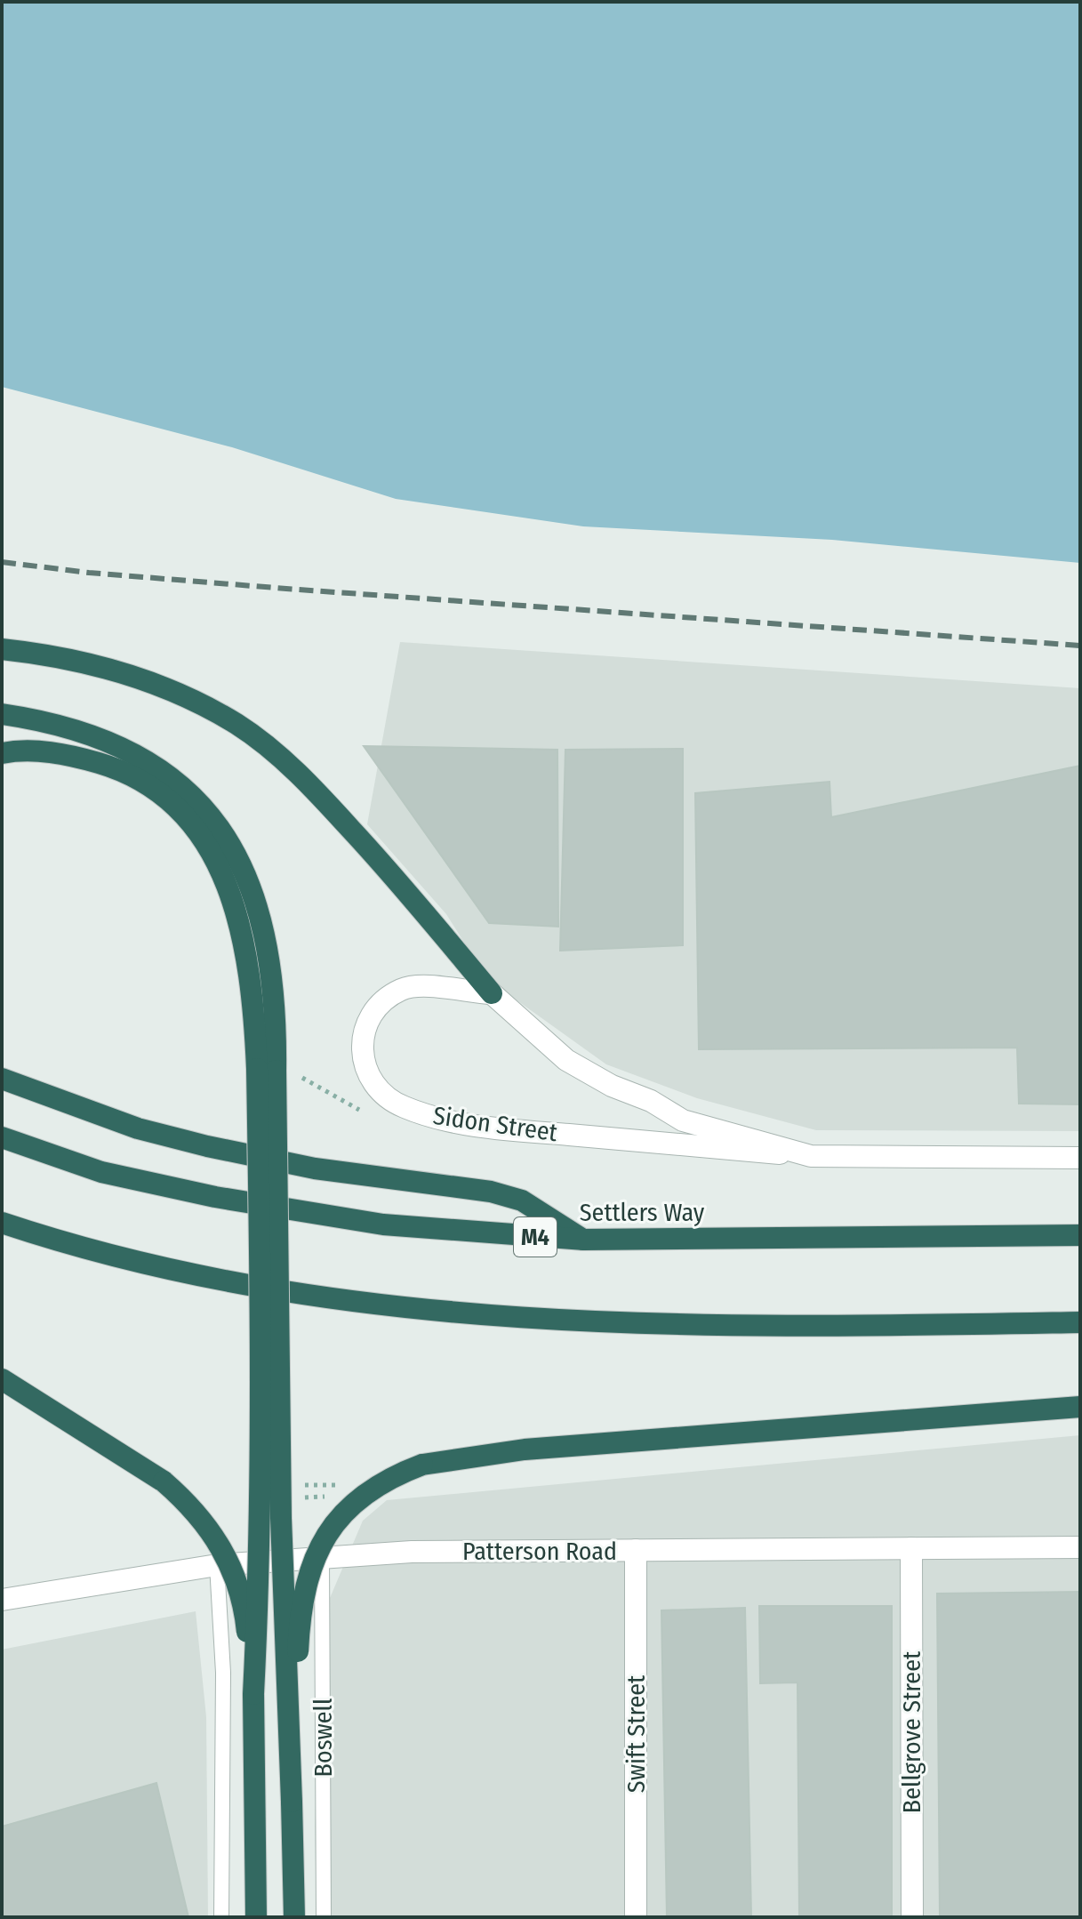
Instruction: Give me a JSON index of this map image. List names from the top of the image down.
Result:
{
  "streets": {
    "highway": ["Settlers Way", "M4"],
    "street": [
      "Sidon Street",
      "Patterson Road",
      "Bellgrove Street",
      "Swift Street"
    ],
    "lane": ["Boswell"]
  },
  "crossings": [
    ["Patterson Road", "Bellgrove Street"],
    ["Patterson Road", "Swift Street"],
    ["Patterson Road", "Boswell"]
  ]
}
